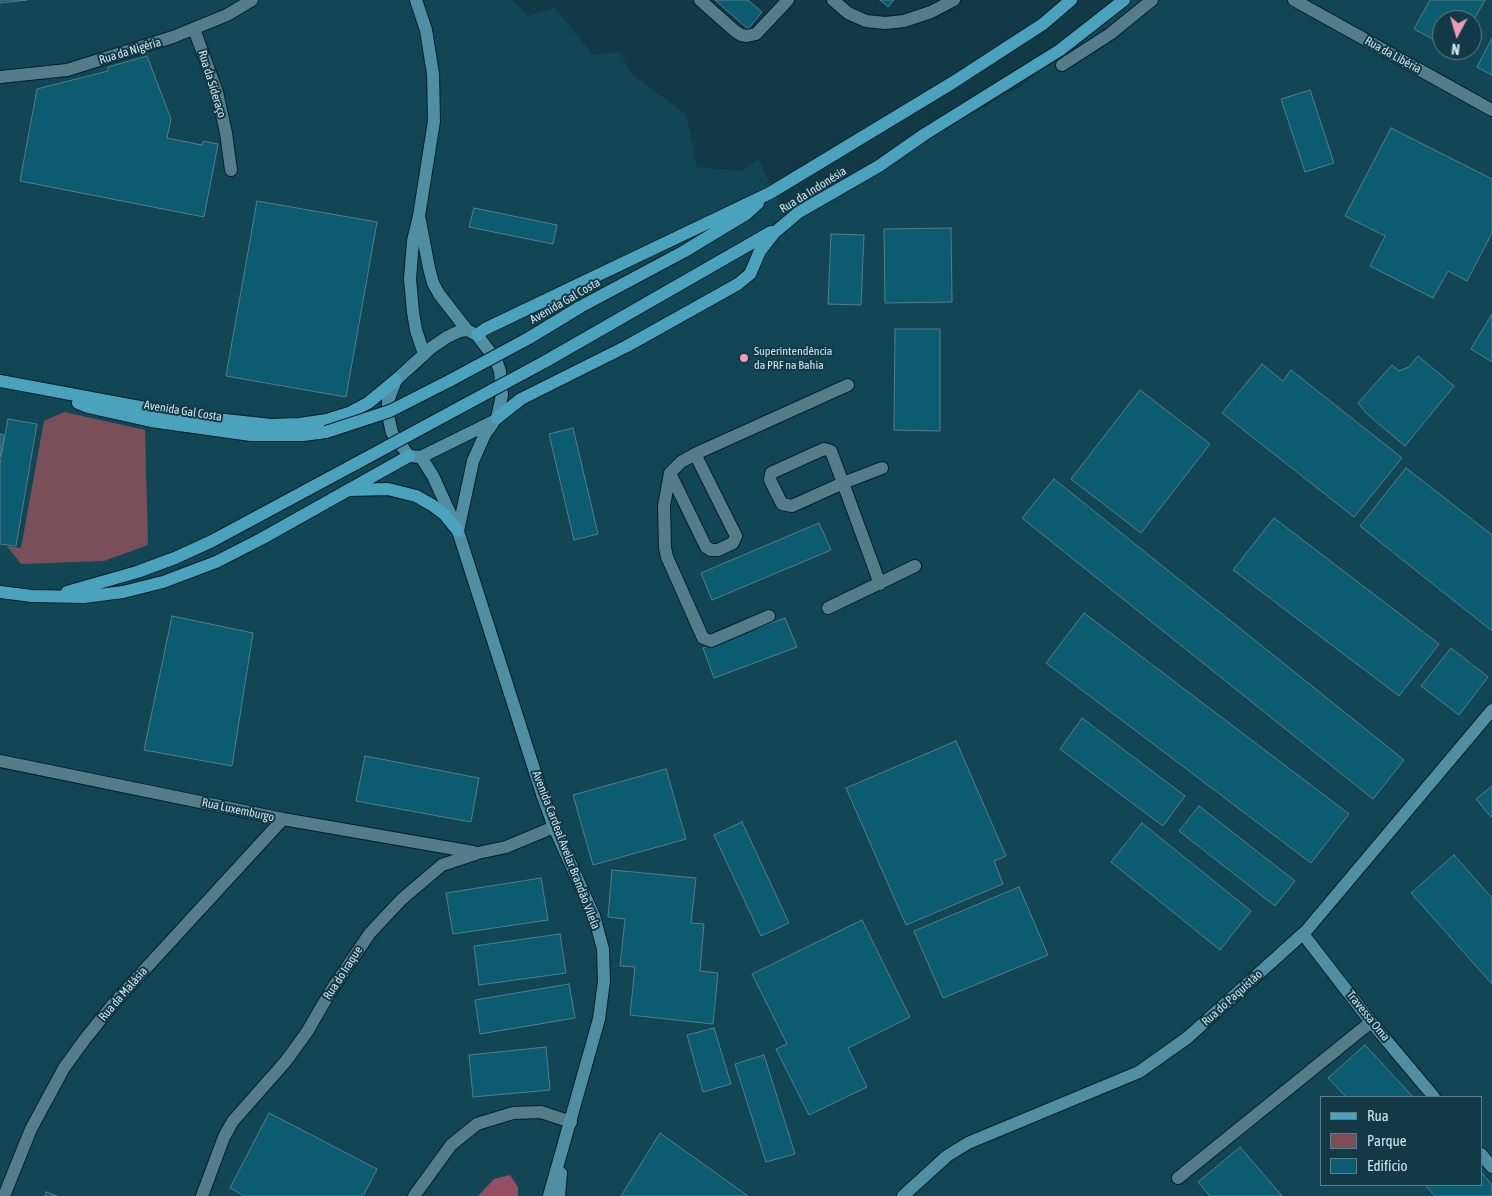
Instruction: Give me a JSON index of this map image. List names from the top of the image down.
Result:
{
  "streets": {
    "main road": [
      "Rua da Indonésia",
      "Avenida Gal Costa",
      "Avenida Cardeal Avelar Brandão Vilela",
      "Rua do Paquistão",
      "Travessa Oma"
    ],
    "street": [
      "Rua da Nigéria",
      "Rua da Libéria",
      "Rua da Sideraço",
      "Rua Luxemburgo",
      "Rua do Iraque",
      "Rua da Malásia"
    ]
  },
  "crossings": [
    ["Rua da Nigéria", "Rua da Sideraço"],
    ["Rua da Indonésia", "Avenida Gal Costa"],
    ["Rua da Indonésia", "Avenida Cardeal Avelar Brandão Vilela"],
    ["Avenida Gal Costa", "Avenida Cardeal Avelar Brandão Vilela"],
    ["Rua Luxemburgo", "Rua do Iraque"],
    ["Rua Luxemburgo", "Rua da Malásia"],
    ["Avenida Cardeal Avelar Brandão Vilela", "Rua do Iraque"],
    ["Rua do Paquistão", "Travessa Oma"]
  ],
  "places": ["Superintendência da PRF na Bahia"],
  "legend": ["Rua", "Parque", "Edifício"],
  "north": "bottom"
}
